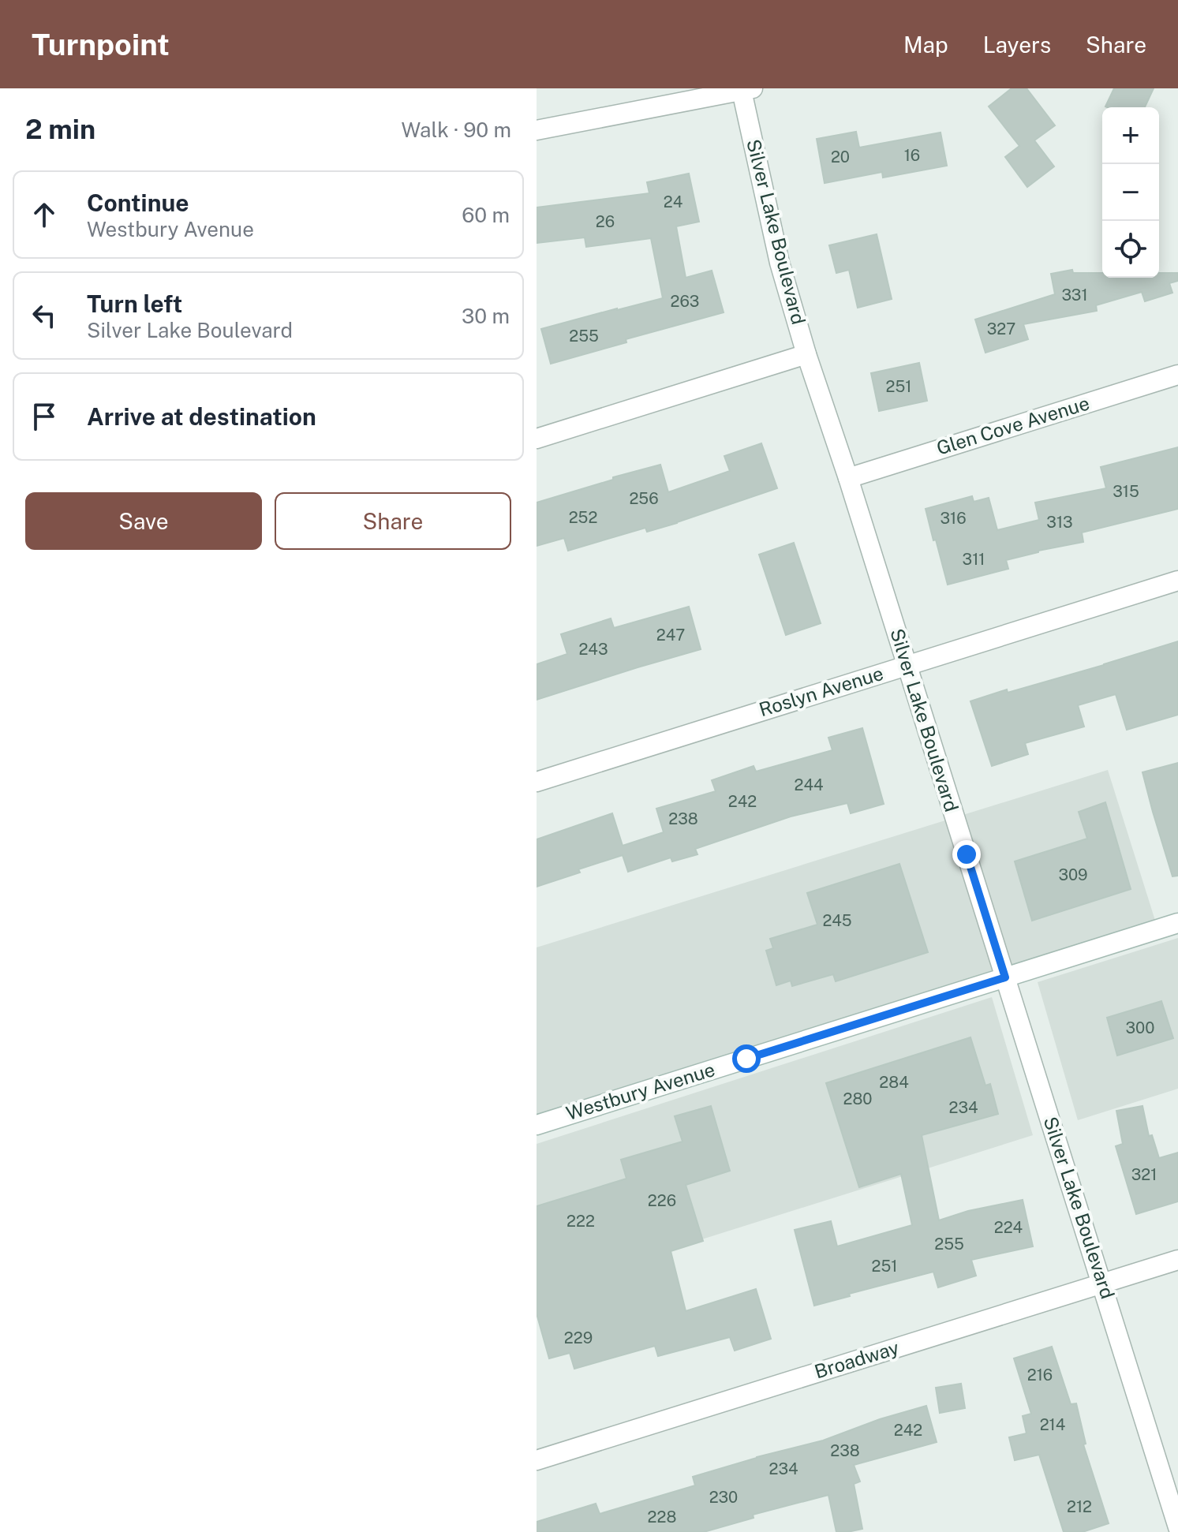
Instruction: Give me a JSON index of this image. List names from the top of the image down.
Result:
{
  "streets": {
    "street": [
      "Silver Lake Boulevard",
      "Glen Cove Avenue",
      "Roslyn Avenue",
      "Westbury Avenue",
      "Broadway"
    ]
  },
  "crossings": [
    ["Silver Lake Boulevard", "Glen Cove Avenue"],
    ["Silver Lake Boulevard", "Roslyn Avenue"],
    ["Silver Lake Boulevard", "Westbury Avenue"],
    ["Silver Lake Boulevard", "Broadway"]
  ],
  "house_numbers": [
    "16",
    "20",
    "24",
    "26",
    "331",
    "263",
    "327",
    "255",
    "251",
    "315",
    "256",
    "252",
    "316",
    "313",
    "311",
    "247",
    "243",
    "244",
    "242",
    "238",
    "309",
    "245",
    "300",
    "284",
    "280",
    "234",
    "321",
    "226",
    "222",
    "224",
    "255",
    "251",
    "229",
    "216",
    "214",
    "242",
    "238",
    "234",
    "230",
    "212",
    "228"
  ],
  "page": {
    "header": "Turnpoint",
    "nav": ["Map", "Layers", "Share"],
    "heading": ["2 min", "Walk · 90 m"],
    "map_buttons": ["+", "−"],
    "list": [
      ["Continue", "Westbury Avenue", "60 m"],
      ["Turn left", "Silver Lake Boulevard", "30 m"],
      "Arrive at destination"
    ],
    "buttons": ["Save", "Share"]
  }
}
